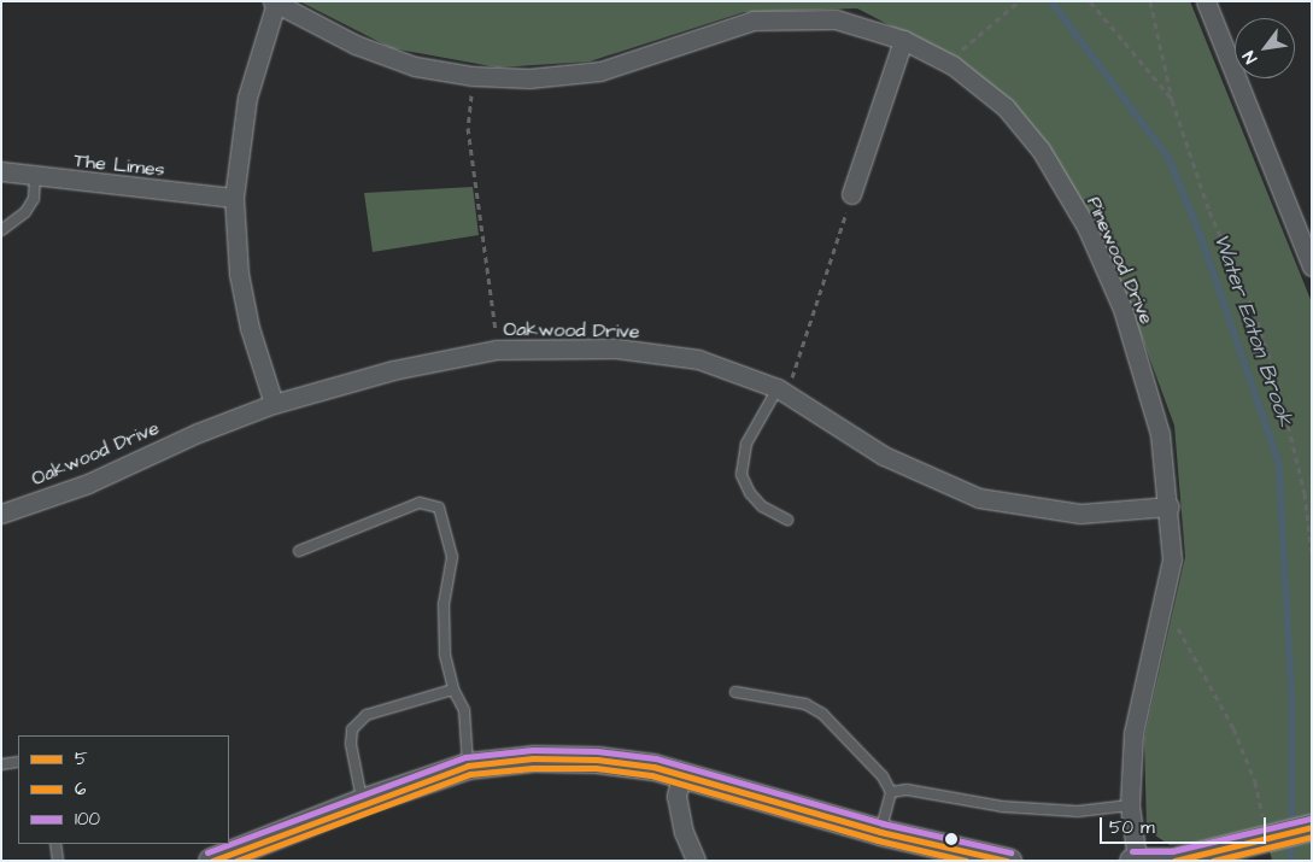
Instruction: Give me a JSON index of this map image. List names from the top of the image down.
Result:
{
  "streets": {
    "street": ["The Limes", "Pinewood Drive", "Oakwood Drive"]
  },
  "crossings": [
    ["Pinewood Drive", "Oakwood Drive"]
  ],
  "water": ["Water Eaton Brook"],
  "lines": ["transit line 100", "transit line 5", "transit line 6"],
  "legend": ["5", "6", "100"],
  "scale_bar": "50 m",
  "north": "bottom left"
}
